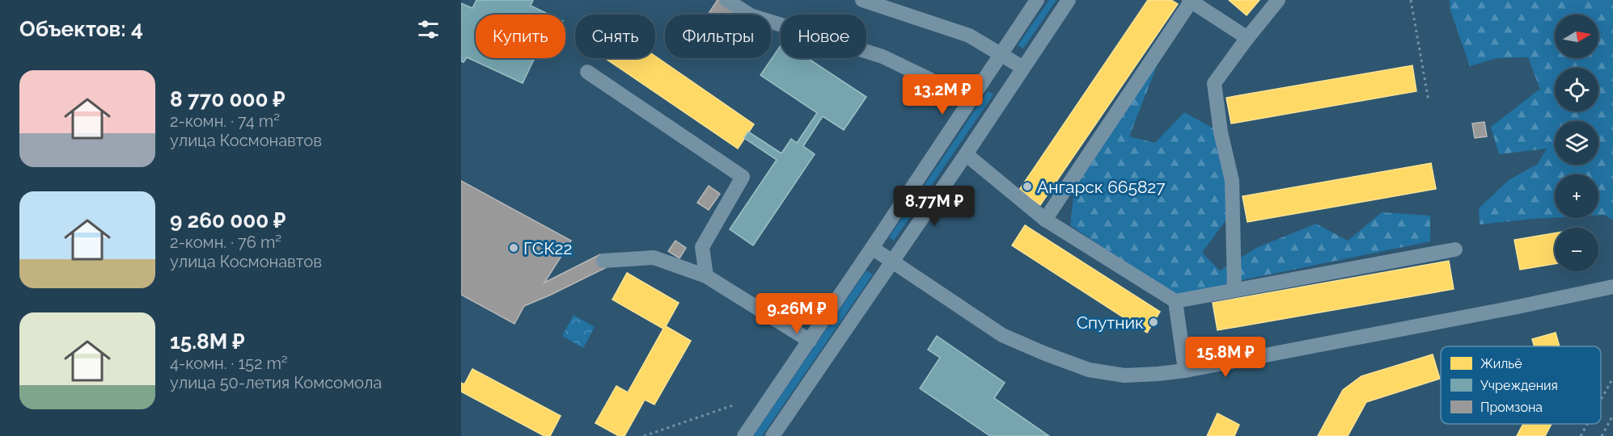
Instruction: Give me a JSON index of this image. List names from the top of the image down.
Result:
{
  "places": ["Ангарск 665827", "ГСК22", "Спутник"],
  "legend": ["Жильё", "Учреждения", "Промзона"],
  "north": "right",
  "page": {
    "heading": "Объектов: 4",
    "map_buttons": ["+", "−"],
    "chip": [
      "Купить",
      "Снять",
      "Фильтры",
      "Новое"
    ],
    "list": [
      {
        "name": "8 770 000 ₽",
        "note": "2-комн. · 74 m² · улица Космонавтов"
      },
      {
        "name": "9 260 000 ₽",
        "note": "2-комн. · 76 m² · улица Космонавтов"
      },
      {
        "name": "15.8M ₽",
        "note": "4-комн. · 152 m² · улица 50-летия Комсомола"
      }
    ],
    "price": [
      "13.2M ₽",
      "8.77M ₽",
      "9.26M ₽",
      "15.8M ₽"
    ]
  }
}
